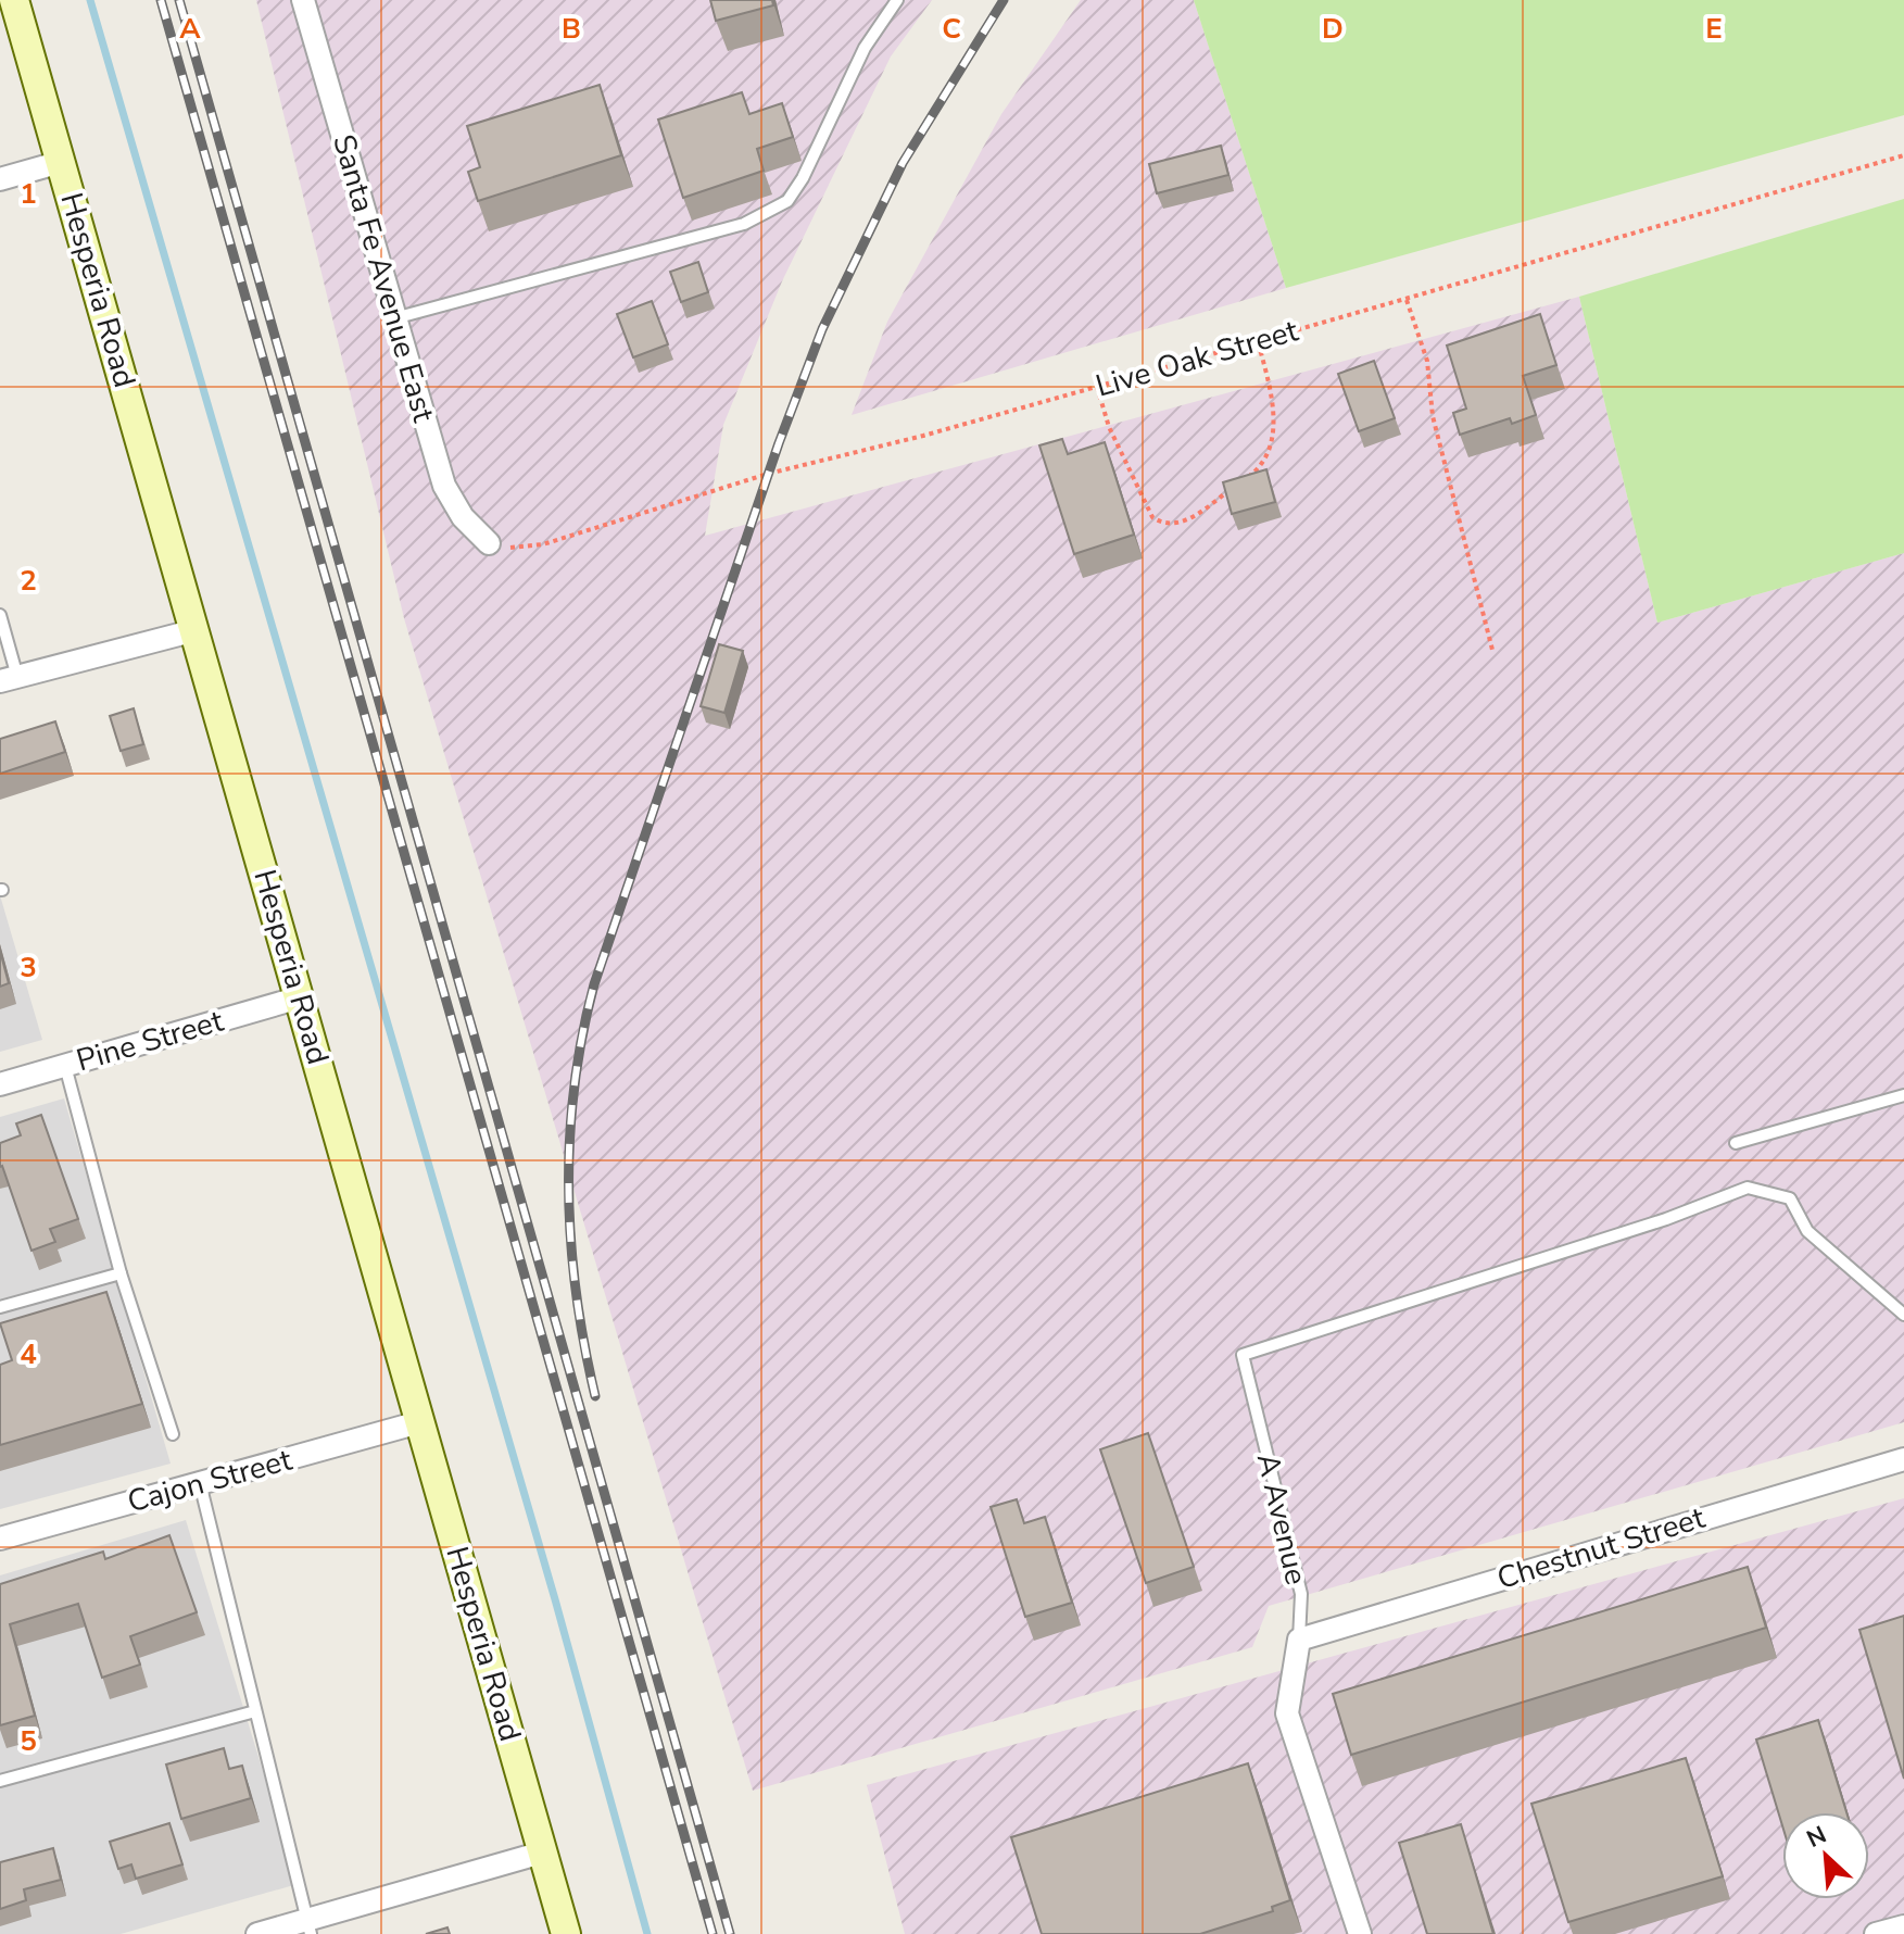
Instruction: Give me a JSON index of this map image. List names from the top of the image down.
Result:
{
  "streets": {
    "main road": ["Hesperia Road"],
    "street": [
      "Santa Fe Avenue East",
      "Pine Street",
      "Cajon Street",
      "A Avenue",
      "Chestnut Street"
    ],
    "path": ["Live Oak Street"]
  },
  "crossings": [
    ["Santa Fe Avenue East", "Live Oak Street"],
    ["Hesperia Road", "Pine Street"],
    ["Hesperia Road", "Cajon Street"],
    ["A Avenue", "Chestnut Street"]
  ],
  "north": "top left",
  "grid": {
    "columns": [
      "A",
      "B",
      "C",
      "D",
      "E"
    ],
    "rows": [
      "1",
      "2",
      "3",
      "4",
      "5"
    ]
  }
}
